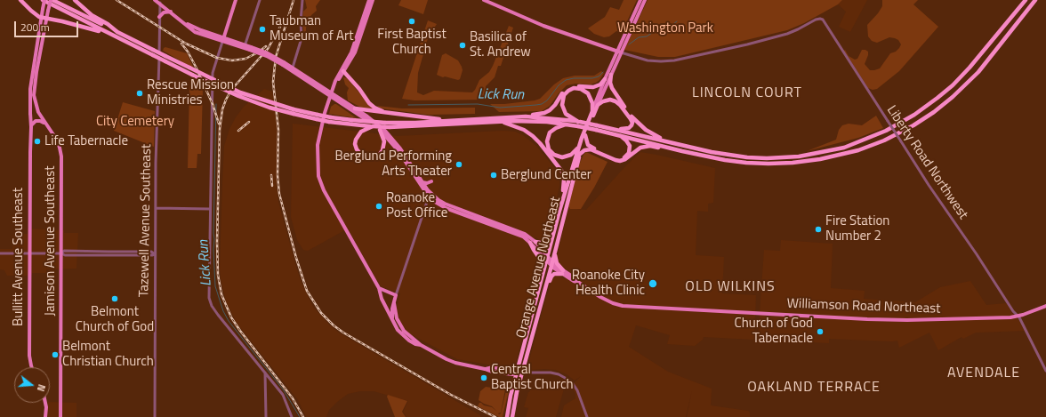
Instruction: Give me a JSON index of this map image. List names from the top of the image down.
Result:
{
  "streets": {
    "highway": ["Orange Avenue Northeast"],
    "main road": ["Jamison Avenue Southeast", "Bullitt Avenue Southeast", "Williamson Road Northeast"],
    "street": ["Liberty Road Northwest", "Tazewell Avenue Southeast"]
  },
  "crossings": [
    ["Liberty Road Northwest", "Williamson Road Northeast"],
    ["Tazewell Avenue Southeast", "Williamson Road Northeast"],
    ["Orange Avenue Northeast", "Williamson Road Northeast"]
  ],
  "districts": [
    "LINCOLN COURT",
    "OLD WILKINS",
    "AVENDALE",
    "OAKLAND TERRACE"
  ],
  "water": ["Lick Run"],
  "parks": ["Washington Park", "City Cemetery"],
  "places": [
    "First Baptist Church",
    "Taubman Museum of Art",
    "Basilica of St. Andrew",
    "Rescue Mission Ministries",
    "Life Tabernacle",
    "Berglund Performing Arts Theater",
    "Berglund Center",
    "Roanoke Post Office",
    "Fire Station Number 2",
    "Roanoke City Health Clinic",
    "Belmont Church of God",
    "Church of God Tabernacle",
    "Belmont Christian Church",
    "Central Baptist Church"
  ],
  "scale_bar": "200 m",
  "north": "right"
}
